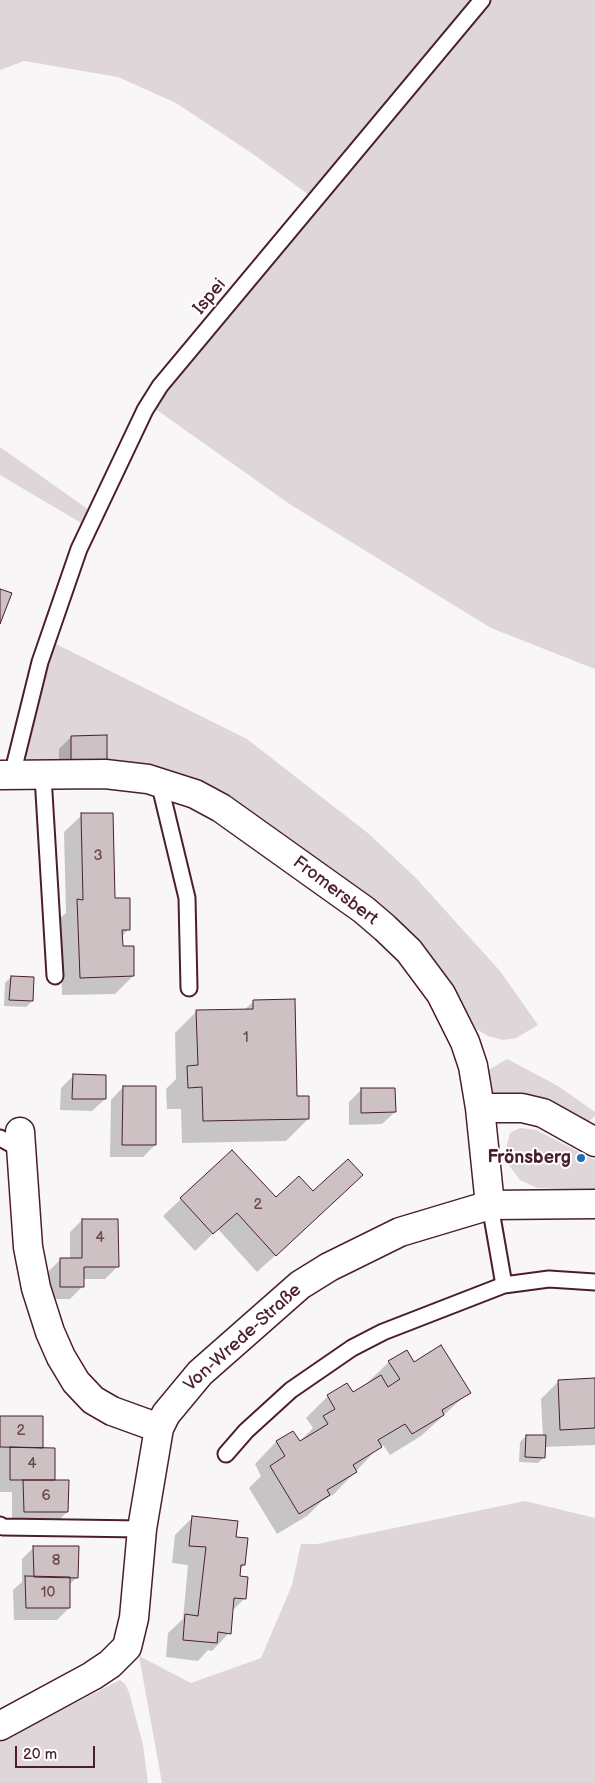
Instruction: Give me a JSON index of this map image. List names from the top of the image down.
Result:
{
  "streets": {
    "street": ["Fromersbert", "Von-Wrede-Straße"],
    "lane": ["Ispei"]
  },
  "crossings": [
    ["Ispei", "Fromersbert"],
    ["Fromersbert", "Von-Wrede-Straße"]
  ],
  "places": ["Frönsberg"],
  "house_numbers": [
    "3",
    "1",
    "2",
    "4",
    "2",
    "4",
    "6",
    "8",
    "10"
  ],
  "scale_bar": "20 m"
}
